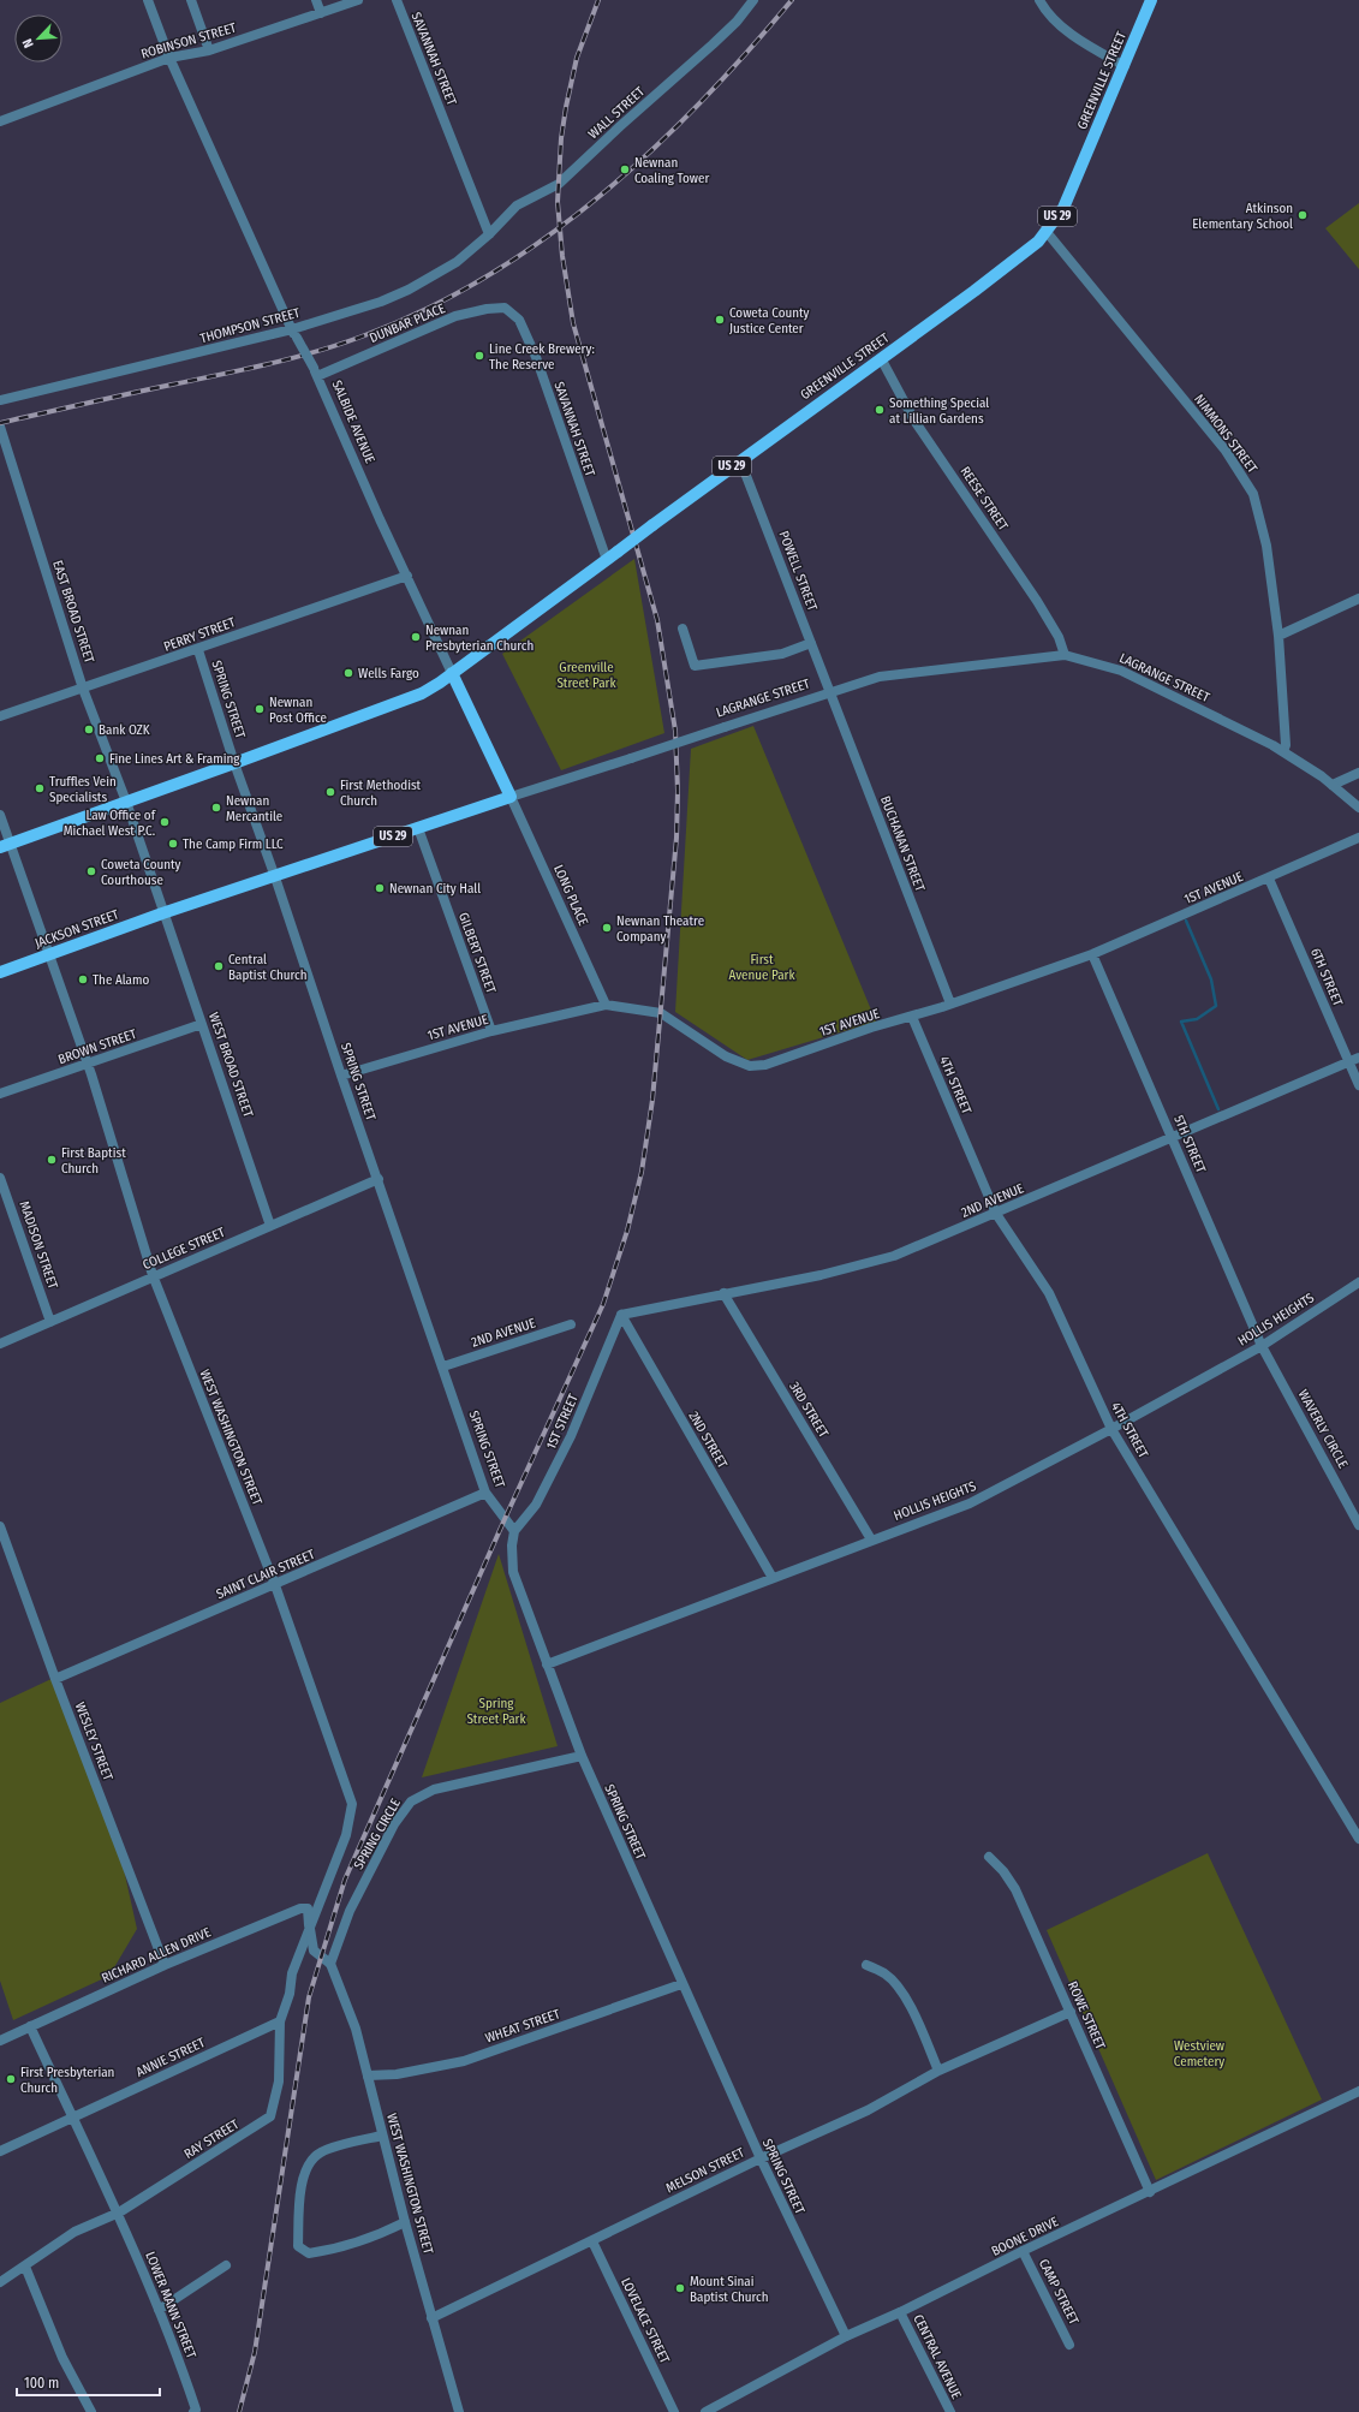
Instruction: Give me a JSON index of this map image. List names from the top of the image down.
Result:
{
  "streets": {
    "main road": [
      "GREENVILLE STREET",
      "US 29",
      "SALBIDE AVENUE",
      "LAGRANGE STREET",
      "JACKSON STREET"
    ],
    "street": [
      "ROBINSON STREET",
      "SAVANNAH STREET",
      "WALL STREET",
      "DUNBAR PLACE",
      "THOMPSON STREET",
      "NIMMONS STREET",
      "REESE STREET",
      "POWELL STREET",
      "EAST BROAD STREET",
      "PERRY STREET",
      "SPRING STREET",
      "BUCHANAN STREET",
      "1ST AVENUE",
      "LONG PLACE",
      "GILBERT STREET",
      "6TH STREET",
      "BROWN STREET",
      "WEST BROAD STREET",
      "4TH STREET",
      "5TH STREET",
      "2ND AVENUE",
      "MADISON STREET",
      "COLLEGE STREET",
      "HOLLIS HEIGHTS",
      "3RD STREET",
      "1ST STREET",
      "WAVERLY CIRCLE",
      "WEST WASHINGTON STREET",
      "2ND STREET",
      "SAINT CLAIR STREET",
      "WESLEY STREET",
      "SPRING CIRCLE",
      "RICHARD ALLEN DRIVE",
      "ROWE STREET",
      "WHEAT STREET",
      "ANNIE STREET",
      "RAY STREET",
      "MELSON STREET",
      "BOONE DRIVE",
      "CAMP STREET",
      "LOWER MANN STREET",
      "LOVELACE STREET",
      "CENTRAL AVENUE"
    ]
  },
  "crossings": [
    ["ROBINSON STREET", "SALBIDE AVENUE"],
    ["SAVANNAH STREET", "GREENVILLE STREET"],
    ["SAVANNAH STREET", "WALL STREET"],
    ["SAVANNAH STREET", "DUNBAR PLACE"],
    ["SAVANNAH STREET", "THOMPSON STREET"],
    ["GREENVILLE STREET", "US 29"],
    ["GREENVILLE STREET", "SALBIDE AVENUE"],
    ["GREENVILLE STREET", "NIMMONS STREET"],
    ["GREENVILLE STREET", "REESE STREET"],
    ["GREENVILLE STREET", "POWELL STREET"],
    ["WALL STREET", "THOMPSON STREET"],
    ["US 29", "SALBIDE AVENUE"],
    ["US 29", "EAST BROAD STREET"],
    ["US 29", "SPRING STREET"],
    ["US 29", "WEST BROAD STREET"],
    ["US 29", "WEST WASHINGTON STREET"],
    ["DUNBAR PLACE", "SALBIDE AVENUE"],
    ["THOMPSON STREET", "SALBIDE AVENUE"],
    ["SALBIDE AVENUE", "PERRY STREET"],
    ["SALBIDE AVENUE", "LAGRANGE STREET"],
    ["SALBIDE AVENUE", "LONG PLACE"],
    ["NIMMONS STREET", "LAGRANGE STREET"],
    ["REESE STREET", "LAGRANGE STREET"],
    ["POWELL STREET", "LAGRANGE STREET"],
    ["POWELL STREET", "BUCHANAN STREET"],
    ["EAST BROAD STREET", "PERRY STREET"],
    ["EAST BROAD STREET", "WEST BROAD STREET"],
    ["PERRY STREET", "SPRING STREET"],
    ["LAGRANGE STREET", "SPRING STREET"],
    ["LAGRANGE STREET", "BUCHANAN STREET"],
    ["LAGRANGE STREET", "LONG PLACE"],
    ["LAGRANGE STREET", "JACKSON STREET"],
    ["LAGRANGE STREET", "GILBERT STREET"],
    ["LAGRANGE STREET", "WEST BROAD STREET"],
    ["SPRING STREET", "1ST AVENUE"],
    ["SPRING STREET", "2ND AVENUE"],
    ["SPRING STREET", "COLLEGE STREET"],
    ["SPRING STREET", "HOLLIS HEIGHTS"],
    ["SPRING STREET", "1ST STREET"],
    ["SPRING STREET", "SAINT CLAIR STREET"],
    ["SPRING STREET", "SPRING CIRCLE"],
    ["SPRING STREET", "WHEAT STREET"],
    ["SPRING STREET", "MELSON STREET"],
    ["SPRING STREET", "BOONE DRIVE"],
    ["BUCHANAN STREET", "1ST AVENUE"],
    ["1ST AVENUE", "LONG PLACE"],
    ["1ST AVENUE", "GILBERT STREET"],
    ["1ST AVENUE", "6TH STREET"],
    ["1ST AVENUE", "4TH STREET"],
    ["1ST AVENUE", "5TH STREET"],
    ["JACKSON STREET", "WEST BROAD STREET"],
    ["JACKSON STREET", "WEST WASHINGTON STREET"],
    ["6TH STREET", "2ND AVENUE"],
    ["BROWN STREET", "WEST BROAD STREET"],
    ["BROWN STREET", "WEST WASHINGTON STREET"],
    ["WEST BROAD STREET", "COLLEGE STREET"],
    ["4TH STREET", "2ND AVENUE"],
    ["4TH STREET", "HOLLIS HEIGHTS"],
    ["5TH STREET", "2ND AVENUE"],
    ["5TH STREET", "HOLLIS HEIGHTS"],
    ["5TH STREET", "WAVERLY CIRCLE"],
    ["2ND AVENUE", "3RD STREET"],
    ["2ND AVENUE", "1ST STREET"],
    ["2ND AVENUE", "2ND STREET"],
    ["MADISON STREET", "COLLEGE STREET"],
    ["COLLEGE STREET", "WEST WASHINGTON STREET"],
    ["HOLLIS HEIGHTS", "3RD STREET"],
    ["HOLLIS HEIGHTS", "WAVERLY CIRCLE"],
    ["HOLLIS HEIGHTS", "2ND STREET"],
    ["1ST STREET", "2ND STREET"],
    ["WEST WASHINGTON STREET", "SAINT CLAIR STREET"],
    ["WEST WASHINGTON STREET", "SPRING CIRCLE"],
    ["WEST WASHINGTON STREET", "RICHARD ALLEN DRIVE"],
    ["WEST WASHINGTON STREET", "WHEAT STREET"],
    ["WEST WASHINGTON STREET", "RAY STREET"],
    ["WEST WASHINGTON STREET", "MELSON STREET"],
    ["SAINT CLAIR STREET", "WESLEY STREET"],
    ["WESLEY STREET", "RICHARD ALLEN DRIVE"],
    ["RICHARD ALLEN DRIVE", "RAY STREET"],
    ["RICHARD ALLEN DRIVE", "LOWER MANN STREET"],
    ["ROWE STREET", "MELSON STREET"],
    ["ROWE STREET", "BOONE DRIVE"],
    ["ANNIE STREET", "RAY STREET"],
    ["ANNIE STREET", "LOWER MANN STREET"],
    ["RAY STREET", "LOWER MANN STREET"],
    ["MELSON STREET", "LOVELACE STREET"],
    ["BOONE DRIVE", "CAMP STREET"],
    ["BOONE DRIVE", "CENTRAL AVENUE"]
  ],
  "parks": [
    "Greenville Street Park",
    "First Avenue Park",
    "Spring Street Park",
    "Westview Cemetery"
  ],
  "places": [
    "Newnan Coaling Tower",
    "Atkinson Elementary School",
    "Coweta County Justice Center",
    "Line Creek Brewery: The Reserve",
    "Something Special at Lillian Gardens",
    "Newnan Presbyterian Church",
    "Wells Fargo",
    "Newnan Post Office",
    "Bank OZK",
    "Fine Lines Art & Framing",
    "Truffles Vein Specialists",
    "First Methodist Church",
    "Newnan Mercantile",
    "Law Office of Michael West P.C.",
    "The Camp Firm LLC",
    "Coweta County Courthouse",
    "Newnan City Hall",
    "Newnan Theatre Company",
    "Central Baptist Church",
    "The Alamo",
    "First Baptist Church",
    "First Presbyterian Church",
    "Mount Sinai Baptist Church"
  ],
  "scale_bar": "100 m",
  "north": "bottom left"
}
